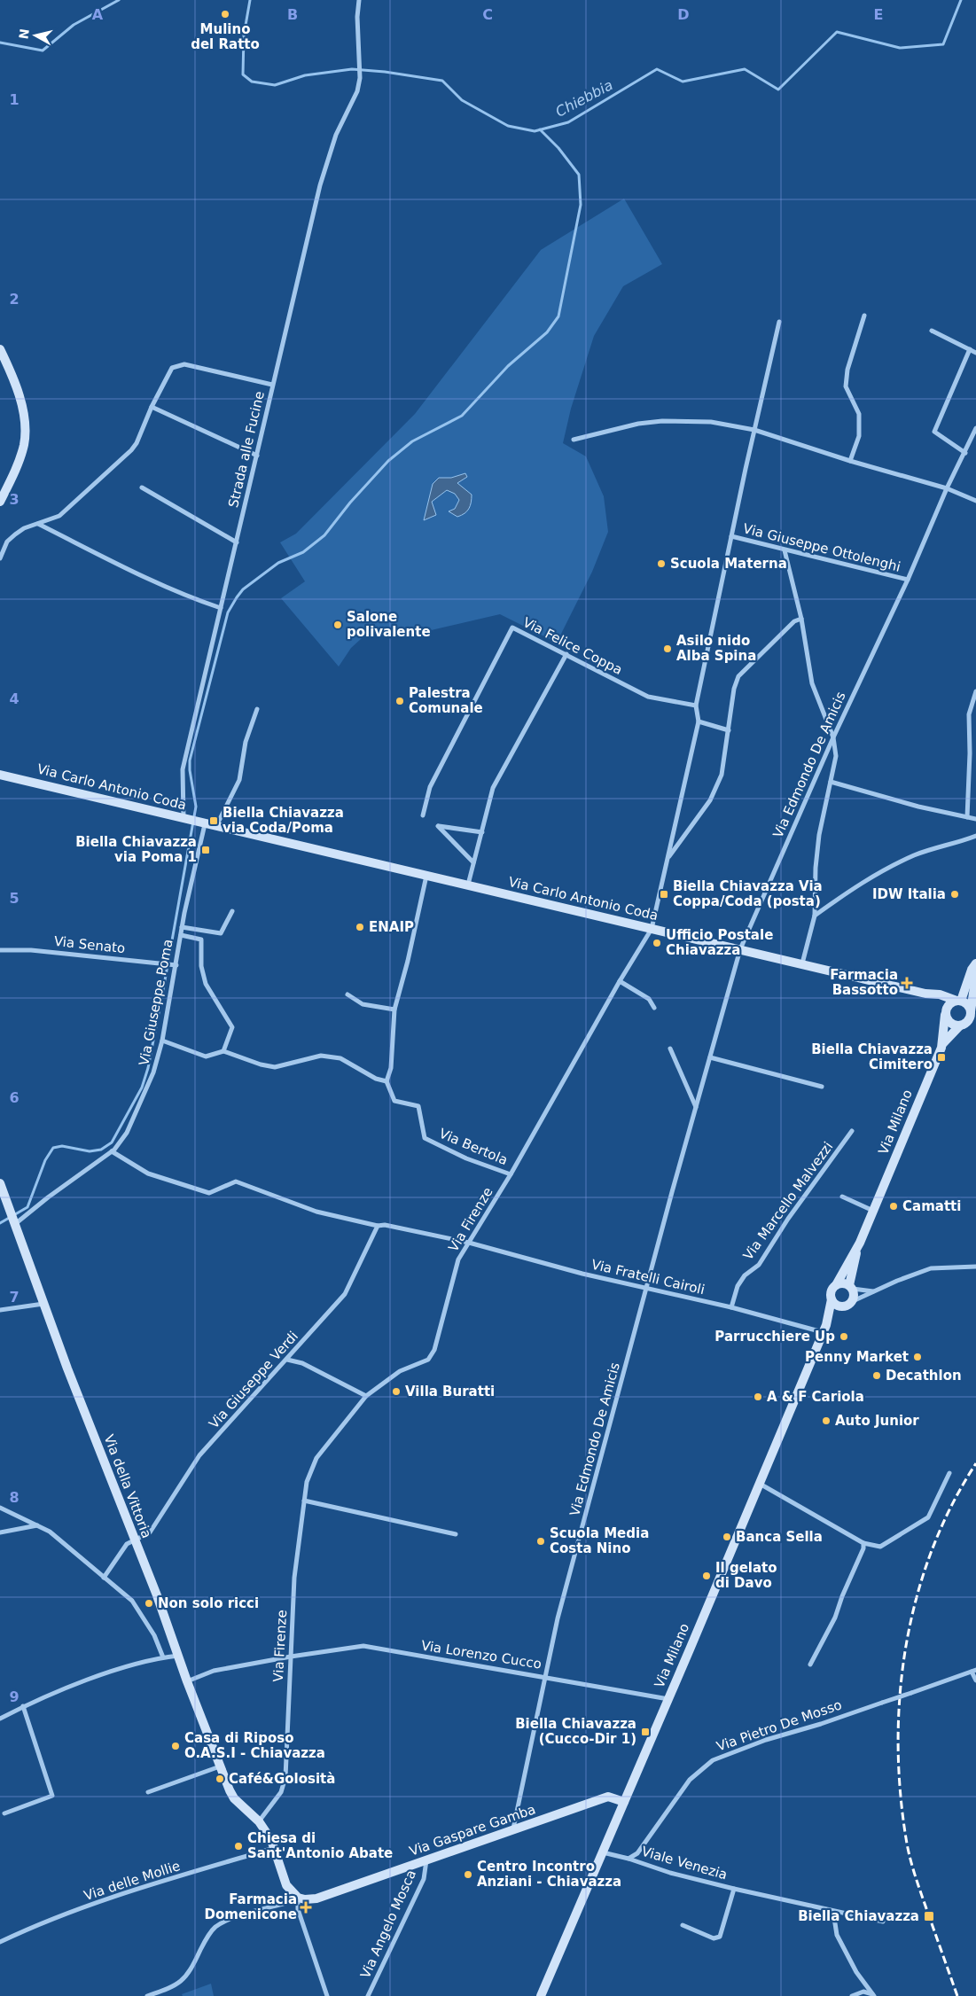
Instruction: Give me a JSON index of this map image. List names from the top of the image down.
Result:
{
  "streets": {
    "street": [
      "Strada alle Fucine",
      "Via Giuseppe Ottolenghi",
      "Via Felice Coppa",
      "Via Edmondo De Amicis",
      "Via Carlo Antonio Coda",
      "Via Senato",
      "Via Giuseppe Poma",
      "Via Milano",
      "Via Bertola",
      "Via Marcello Malvezzi",
      "Via Firenze",
      "Via Fratelli Cairoli",
      "Via Giuseppe Verdi",
      "Via della Vittoria",
      "Via Lorenzo Cucco",
      "Via Pietro De Mosso",
      "Via Gaspare Gamba",
      "Viale Venezia",
      "Via delle Mollie",
      "Via Angelo Mosca"
    ]
  },
  "crossings": [
    ["Strada alle Fucine", "Via Carlo Antonio Coda"],
    ["Via Giuseppe Ottolenghi", "Via Edmondo De Amicis"],
    ["Via Edmondo De Amicis", "Via Carlo Antonio Coda"],
    ["Via Edmondo De Amicis", "Via Fratelli Cairoli"],
    ["Via Edmondo De Amicis", "Via Lorenzo Cucco"],
    ["Via Edmondo De Amicis", "Via Gaspare Gamba"],
    ["Via Carlo Antonio Coda", "Via Giuseppe Poma"],
    ["Via Carlo Antonio Coda", "Via Milano"],
    ["Via Carlo Antonio Coda", "Via Firenze"],
    ["Via Senato", "Via Giuseppe Poma"],
    ["Via Giuseppe Poma", "Via della Vittoria"],
    ["Via Milano", "Via Fratelli Cairoli"],
    ["Via Milano", "Via Lorenzo Cucco"],
    ["Via Milano", "Via Gaspare Gamba"],
    ["Via Bertola", "Via Firenze"],
    ["Via Marcello Malvezzi", "Via Fratelli Cairoli"],
    ["Via Firenze", "Via Fratelli Cairoli"],
    ["Via Firenze", "Via della Vittoria"],
    ["Via Firenze", "Via Lorenzo Cucco"],
    ["Via Giuseppe Verdi", "Via della Vittoria"],
    ["Via della Vittoria", "Via Lorenzo Cucco"],
    ["Via Pietro De Mosso", "Viale Venezia"],
    ["Via Gaspare Gamba", "Via Angelo Mosca"]
  ],
  "water": ["Chiebbia"],
  "places": {
    "other": [
      "Mulino del Ratto",
      "Scuola Materna",
      "Salone polivalente",
      "Asilo nido Alba Spina",
      "Palestra Comunale",
      "IDW Italia",
      "ENAIP",
      "Ufficio Postale Chiavazza",
      "Camatti",
      "Parrucchiere Up",
      "Penny Market",
      "Decathlon",
      "Villa Buratti",
      "A & F Cariola",
      "Auto Junior",
      "Banca Sella",
      "Scuola Media Costa Nino",
      "Il gelato di Davo",
      "Non solo ricci",
      "Casa di Riposo O.A.S.I - Chiavazza",
      "Café&Golosità",
      "Chiesa di Sant'Antonio Abate",
      "Centro Incontro Anziani - Chiavazza"
    ],
    "transit": [
      "Biella Chiavazza via Coda/Poma",
      "Biella Chiavazza via Poma 1",
      "Biella Chiavazza Via Coppa/Coda (posta)",
      "Biella Chiavazza Cimitero",
      "Biella Chiavazza (Cucco-Dir 1)",
      "Biella Chiavazza"
    ],
    "health": ["Farmacia Bassotto", "Farmacia Domenicone"]
  },
  "north": "left",
  "grid": {
    "columns": [
      "A",
      "B",
      "C",
      "D",
      "E"
    ],
    "rows": [
      "1",
      "2",
      "3",
      "4",
      "5",
      "6",
      "7",
      "8",
      "9"
    ]
  }
}
